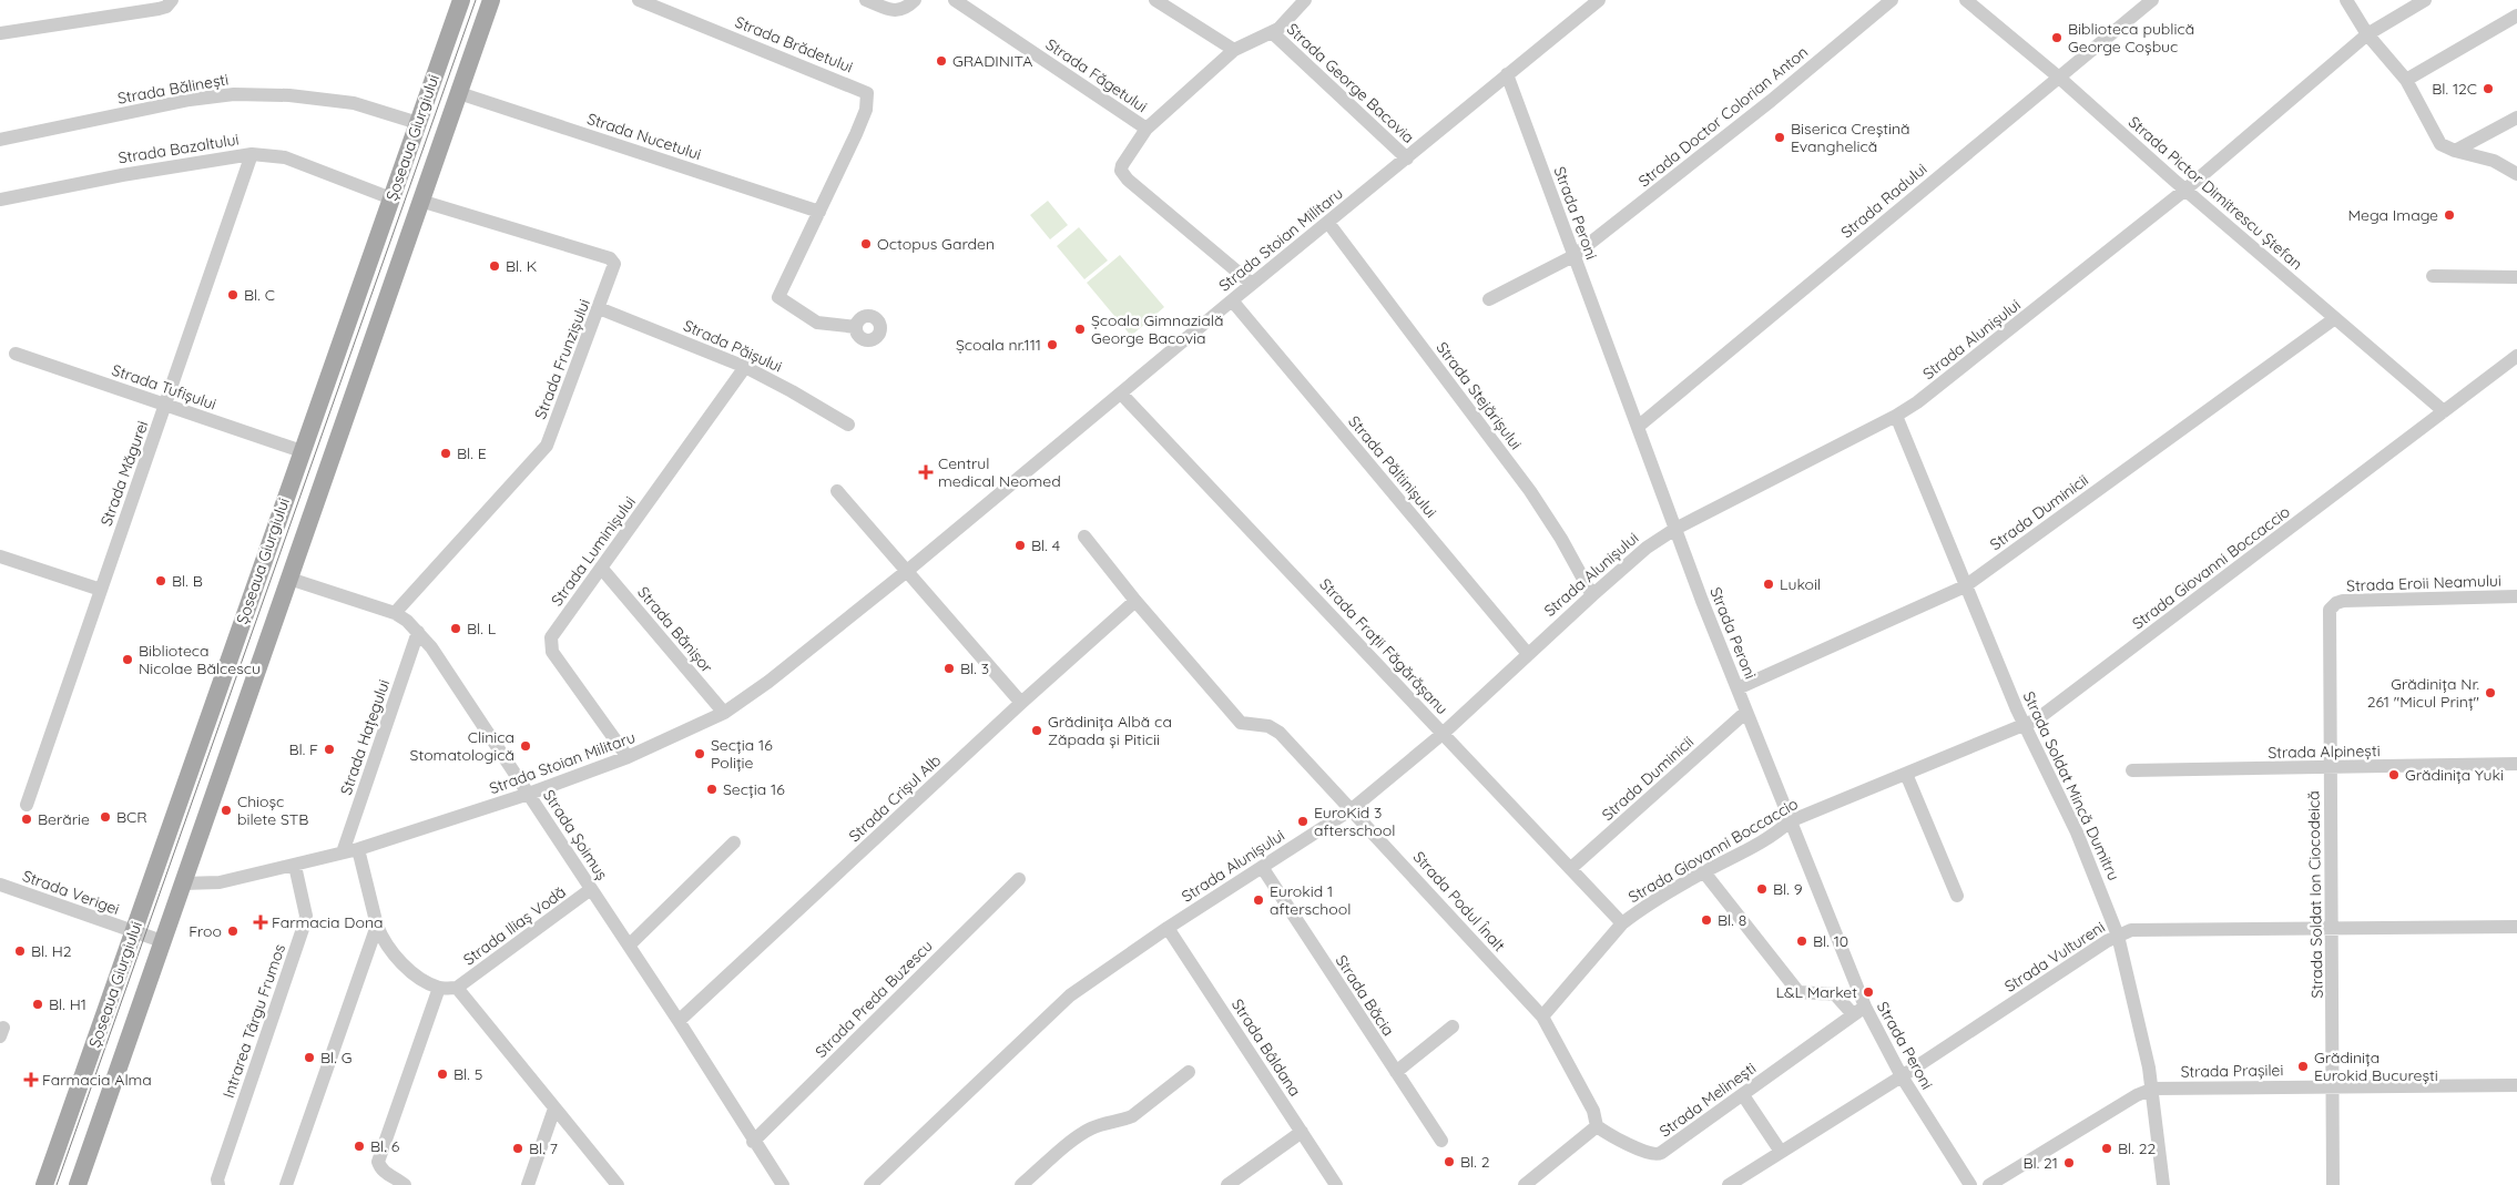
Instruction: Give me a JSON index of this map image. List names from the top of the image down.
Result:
{
  "streets": {
    "main road": ["Șoseaua Giurgiului"],
    "street": [
      "Strada Brădetului",
      "Strada Făgetului",
      "Strada George Bacovia",
      "Strada Bălinești",
      "Strada Doctor Colorian Anton",
      "Strada Nucetului",
      "Strada Bazaltului",
      "Strada Pictor Dimitrescu Ștefan",
      "Strada Radului",
      "Strada Peroni",
      "Strada Stoian Militaru",
      "Strada Alunișului",
      "Strada Păișului",
      "Strada Frunzișului",
      "Strada Tufișului",
      "Strada Stejărișului",
      "Strada Păltinișului",
      "Strada Măgurei",
      "Strada Duminicii",
      "Strada Luminișului",
      "Strada Giovanni Boccaccio",
      "Strada Eroii Neamului",
      "Strada Bănișor",
      "Strada Frații Făgărășanu",
      "Strada Hațegului",
      "Strada Alpinești",
      "Strada Soldat Mincă Dumitru",
      "Strada Crișul Alb",
      "Strada Șoimuș",
      "Strada Verigei",
      "Strada Soldat Ion Ciocodeică",
      "Strada Podul Înalt",
      "Strada Iliaș Vodă",
      "Strada Vultureni",
      "Strada Băcia",
      "Strada Preda Buzescu",
      "Intrarea Târgu Frumos",
      "Strada Bâldana",
      "Strada Prașilei",
      "Strada Melinești"
    ]
  },
  "crossings": [
    ["Strada Brădetului", "Strada Nucetului"],
    ["Strada Făgetului", "Strada Stoian Militaru"],
    ["Strada George Bacovia", "Strada Stoian Militaru"],
    ["Strada Bălinești", "Șoseaua Giurgiului"],
    ["Strada Doctor Colorian Anton", "Strada Peroni"],
    ["Strada Nucetului", "Șoseaua Giurgiului"],
    ["Șoseaua Giurgiului", "Strada Bazaltului"],
    ["Șoseaua Giurgiului", "Strada Stoian Militaru"],
    ["Șoseaua Giurgiului", "Strada Frunzișului"],
    ["Șoseaua Giurgiului", "Strada Tufișului"],
    ["Șoseaua Giurgiului", "Strada Verigei"],
    ["Strada Bazaltului", "Strada Măgurei"],
    ["Strada Pictor Dimitrescu Ștefan", "Strada Radului"],
    ["Strada Pictor Dimitrescu Ștefan", "Strada Alunișului"],
    ["Strada Pictor Dimitrescu Ștefan", "Strada Duminicii"],
    ["Strada Pictor Dimitrescu Ștefan", "Strada Giovanni Boccaccio"],
    ["Strada Radului", "Strada Peroni"],
    ["Strada Peroni", "Strada Stoian Militaru"],
    ["Strada Peroni", "Strada Alunișului"],
    ["Strada Peroni", "Strada Duminicii"],
    ["Strada Peroni", "Strada Giovanni Boccaccio"],
    ["Strada Peroni", "Strada Vultureni"],
    ["Strada Peroni", "Strada Melinești"],
    ["Strada Stoian Militaru", "Strada Stejărișului"],
    ["Strada Stoian Militaru", "Strada Păltinișului"],
    ["Strada Stoian Militaru", "Strada Luminișului"],
    ["Strada Stoian Militaru", "Strada Bănișor"],
    ["Strada Stoian Militaru", "Strada Frații Făgărășanu"],
    ["Strada Stoian Militaru", "Strada Hațegului"],
    ["Strada Stoian Militaru", "Strada Șoimuș"],
    ["Strada Stoian Militaru", "Intrarea Târgu Frumos"],
    ["Strada Alunișului", "Strada Stejărișului"],
    ["Strada Alunișului", "Strada Păltinișului"],
    ["Strada Alunișului", "Strada Frații Făgărășanu"],
    ["Strada Alunișului", "Strada Soldat Mincă Dumitru"],
    ["Strada Alunișului", "Strada Podul Înalt"],
    ["Strada Alunișului", "Strada Băcia"],
    ["Strada Alunișului", "Strada Bâldana"],
    ["Strada Păișului", "Strada Frunzișului"],
    ["Strada Păișului", "Strada Luminișului"],
    ["Strada Tufișului", "Strada Măgurei"],
    ["Strada Duminicii", "Strada Frații Făgărășanu"],
    ["Strada Duminicii", "Strada Soldat Mincă Dumitru"],
    ["Strada Luminișului", "Strada Bănișor"],
    ["Strada Giovanni Boccaccio", "Strada Frații Făgărășanu"],
    ["Strada Giovanni Boccaccio", "Strada Soldat Mincă Dumitru"],
    ["Strada Giovanni Boccaccio", "Strada Podul Înalt"],
    ["Strada Eroii Neamului", "Strada Soldat Ion Ciocodeică"],
    ["Strada Hațegului", "Strada Șoimuș"],
    ["Strada Alpinești", "Strada Soldat Ion Ciocodeică"],
    ["Strada Soldat Mincă Dumitru", "Strada Vultureni"],
    ["Strada Soldat Mincă Dumitru", "Strada Prașilei"],
    ["Strada Crișul Alb", "Strada Șoimuș"],
    ["Strada Crișul Alb", "Strada Podul Înalt"],
    ["Strada Șoimuș", "Strada Iliaș Vodă"],
    ["Strada Șoimuș", "Strada Preda Buzescu"],
    ["Strada Soldat Ion Ciocodeică", "Strada Vultureni"],
    ["Strada Soldat Ion Ciocodeică", "Strada Prașilei"],
    ["Strada Podul Înalt", "Strada Melinești"]
  ],
  "places": {
    "other": [
      "Biblioteca publică George Coșbuc",
      "GRADINITA",
      "Bl. 12C",
      "Biserica Creștină Evanghelică",
      "Mega Image",
      "Octopus Garden",
      "Bl. K",
      "Bl. C",
      "Școala Gimnazială George Bacovia",
      "Școala nr.111",
      "Bl. E",
      "Bl. 4",
      "Bl. B",
      "Lukoil",
      "Bl. L",
      "Biblioteca Nicolae Bălcescu",
      "Bl. 3",
      "Grădinița Nr. 261 \"Micul Prinț\"",
      "Grădinița Albă ca Zăpada și Piticii",
      "Clinica Stomatologică",
      "Bl. F",
      "Secția 16 Poliție",
      "Grădinița Yuki",
      "Secția 16",
      "Chioșc bilete STB",
      "BCR",
      "Berărie",
      "EuroKid 3 afterschool",
      "Bl. 9",
      "Eurokid 1 afterschool",
      "Bl. 8",
      "Froo",
      "Bl. 10",
      "Bl. H2",
      "L&L Market",
      "Bl. H1",
      "Bl. G",
      "Grădinița Eurokid București",
      "Bl. 5",
      "Bl. 6",
      "Bl. 7",
      "Bl. 22",
      "Bl. 2",
      "Bl. 21"
    ],
    "health": ["Centrul medical Neomed", "Farmacia Dona", "Farmacia Alma"]
  }
}
